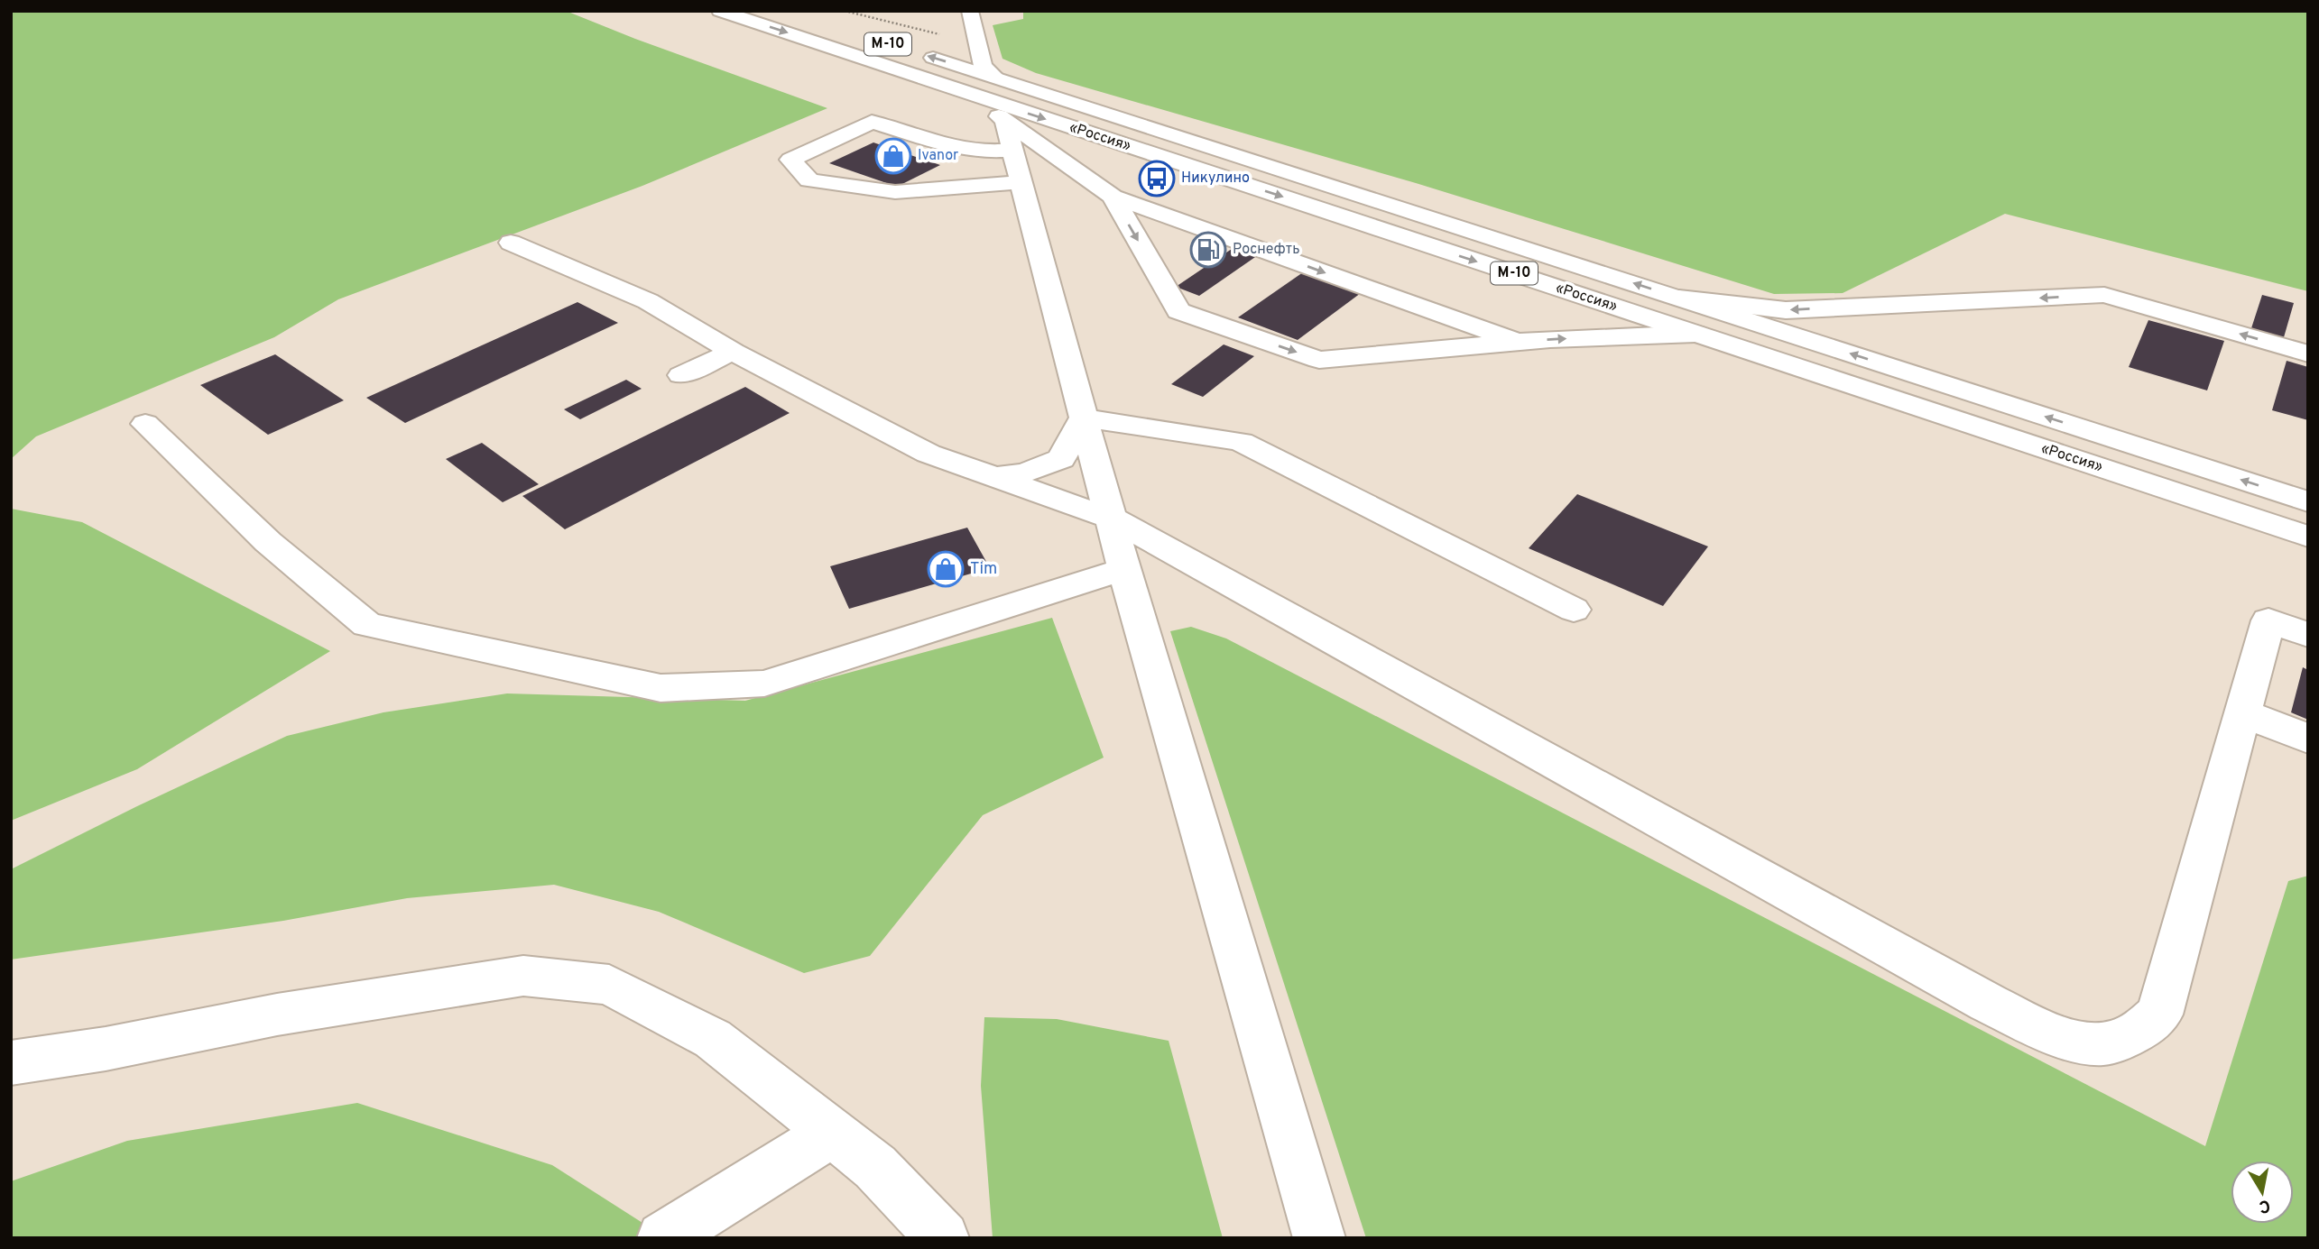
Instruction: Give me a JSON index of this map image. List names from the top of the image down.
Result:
{
  "streets": {
    "main road": ["М-10", "«Россия»"]
  },
  "places": {
    "shop": ["Ivanor", "Tim"],
    "bus stop": ["Никулино"],
    "fuel station": ["Роснефть"]
  },
  "north": "bottom"
}
